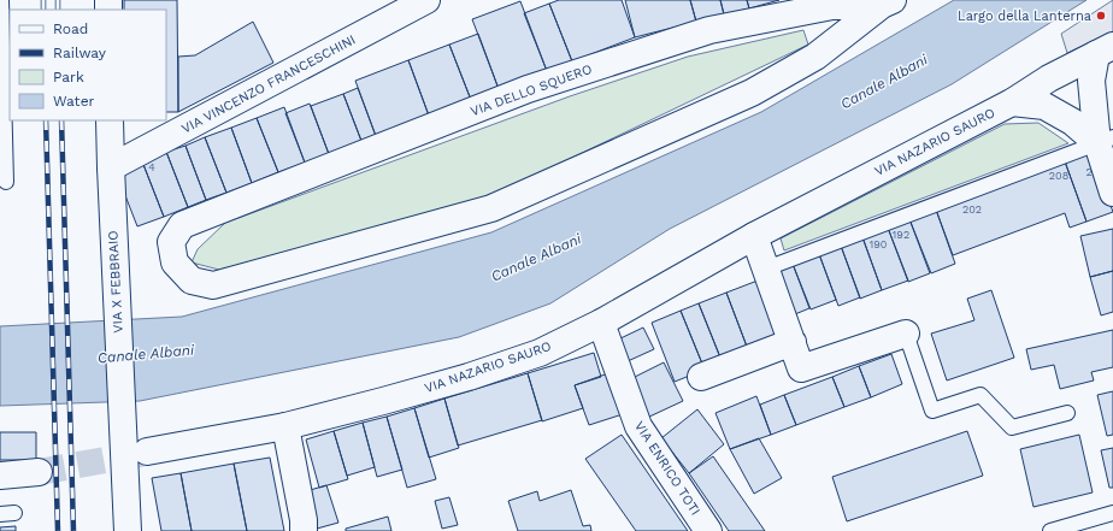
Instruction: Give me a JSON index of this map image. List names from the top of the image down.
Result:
{
  "streets": {
    "street": [
      "VIA VINCENZO FRANCESCHINI",
      "VIA DELLO SQUERO",
      "VIA NAZARIO SAURO",
      "VIA X FEBBRAIO",
      "VIA ENRICO TOTI"
    ]
  },
  "crossings": [
    ["VIA VINCENZO FRANCESCHINI", "VIA X FEBBRAIO"],
    ["VIA NAZARIO SAURO", "VIA ENRICO TOTI"]
  ],
  "water": ["Canale Albani"],
  "places": ["Largo della Lanterna"],
  "house_numbers": [
    "4",
    "2",
    "208",
    "202",
    "192",
    "190"
  ],
  "legend": [
    "Road",
    "Railway",
    "Park",
    "Water"
  ]
}
